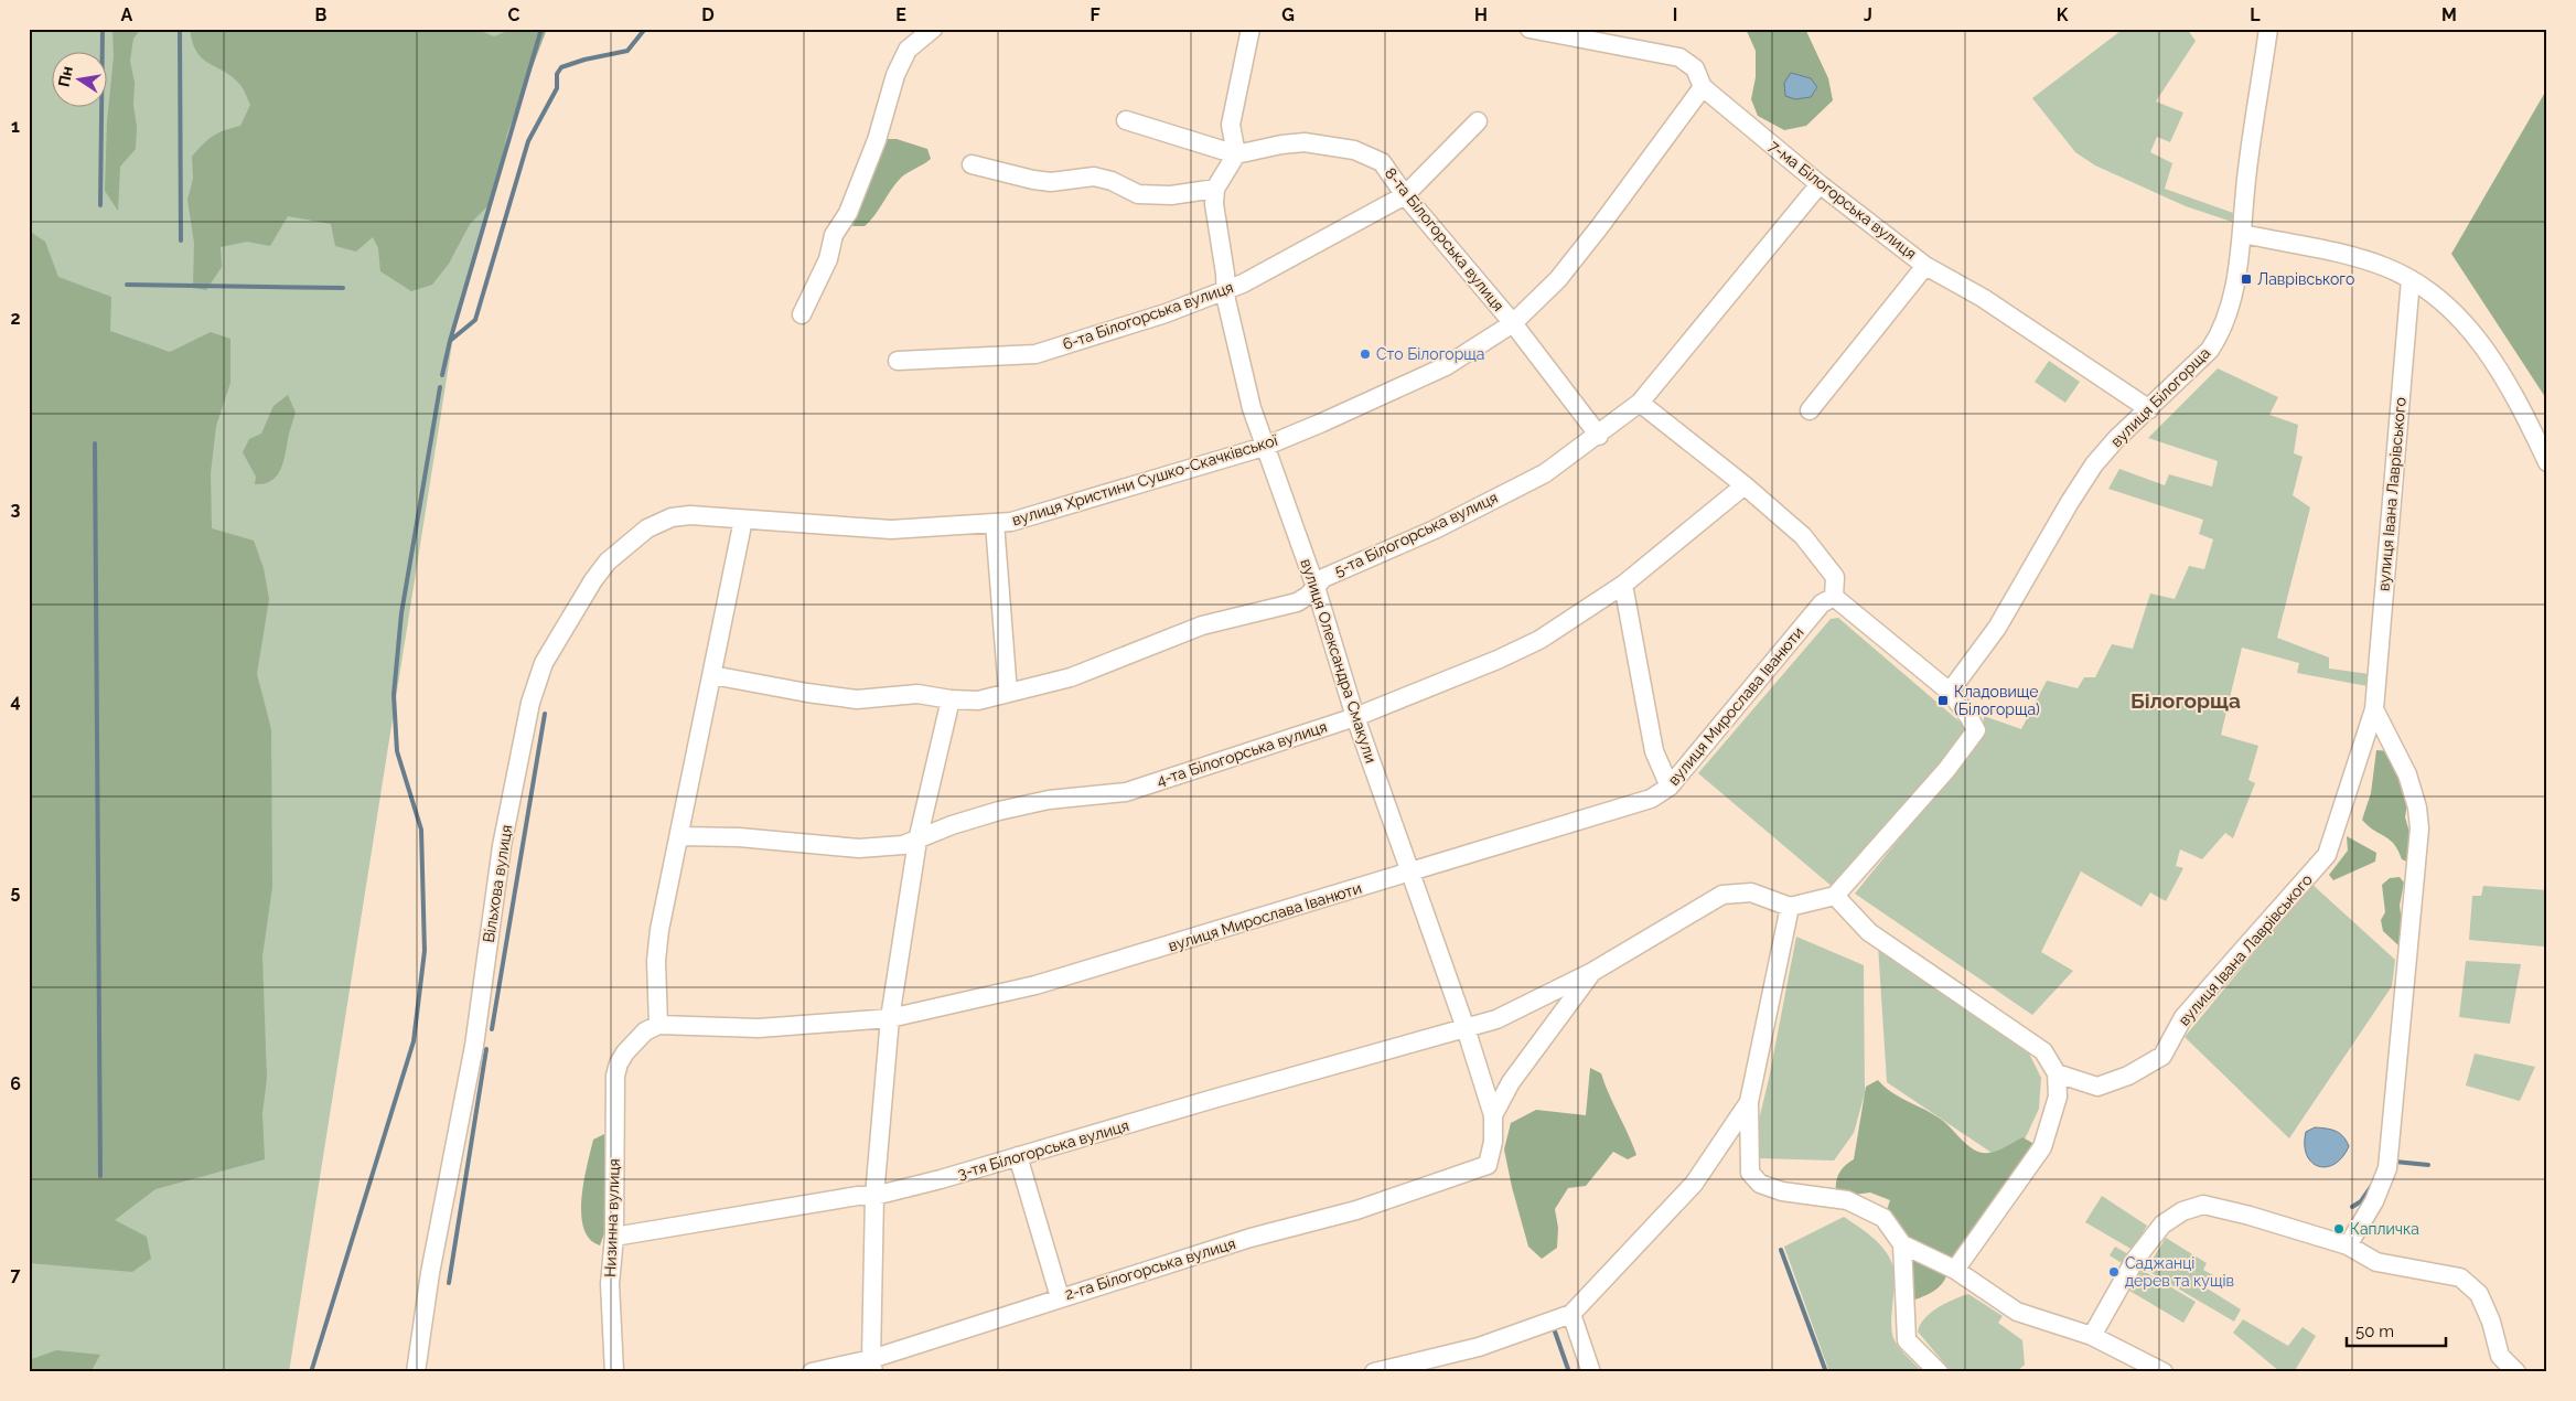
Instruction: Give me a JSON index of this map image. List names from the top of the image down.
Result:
{
  "streets": {
    "street": [
      "7-ма Білогорська вулиця",
      "8-та Білогорська вулиця",
      "6-та Білогорська вулиця",
      "вулиця Білогорща",
      "вулиця Христини Сушко-Скачківської",
      "вулиця Івана Лаврівського",
      "5-та Білогорська вулиця",
      "вулиця Олександра Смакули",
      "вулиця Мирослава Іванюти",
      "4-та Білогорська вулиця",
      "Вільхова вулиця",
      "3-тя Білогорська вулиця",
      "Низинна вулиця",
      "2-га Білогорська вулиця"
    ]
  },
  "crossings": [
    ["7-ма Білогорська вулиця", "вулиця Білогорща"],
    ["7-ма Білогорська вулиця", "вулиця Христини Сушко-Скачківської"],
    ["7-ма Білогорська вулиця", "5-та Білогорська вулиця"],
    ["8-та Білогорська вулиця", "6-та Білогорська вулиця"],
    ["8-та Білогорська вулиця", "вулиця Христини Сушко-Скачківської"],
    ["8-та Білогорська вулиця", "5-та Білогорська вулиця"],
    ["6-та Білогорська вулиця", "вулиця Олександра Смакули"],
    ["вулиця Христини Сушко-Скачківської", "вулиця Олександра Смакули"],
    ["вулиця Христини Сушко-Скачківської", "Вільхова вулиця"],
    ["5-та Білогорська вулиця", "вулиця Олександра Смакули"],
    ["вулиця Олександра Смакули", "вулиця Мирослава Іванюти"],
    ["вулиця Олександра Смакули", "4-та Білогорська вулиця"],
    ["вулиця Олександра Смакули", "3-тя Білогорська вулиця"],
    ["вулиця Олександра Смакули", "2-га Білогорська вулиця"],
    ["вулиця Мирослава Іванюти", "Низинна вулиця"],
    ["3-тя Білогорська вулиця", "Низинна вулиця"]
  ],
  "districts": ["Білогорща"],
  "places": {
    "transit": ["Лаврівського", "Кладовище (Білогорща)"],
    "other": ["Сто Білогорща", "Капличка", "Саджанці дерев та кущів"]
  },
  "scale_bar": "50 m",
  "north": "left",
  "grid": {
    "columns": [
      "A",
      "B",
      "C",
      "D",
      "E",
      "F",
      "G",
      "H",
      "I",
      "J",
      "K",
      "L",
      "M"
    ],
    "rows": [
      "1",
      "2",
      "3",
      "4",
      "5",
      "6",
      "7"
    ]
  }
}
